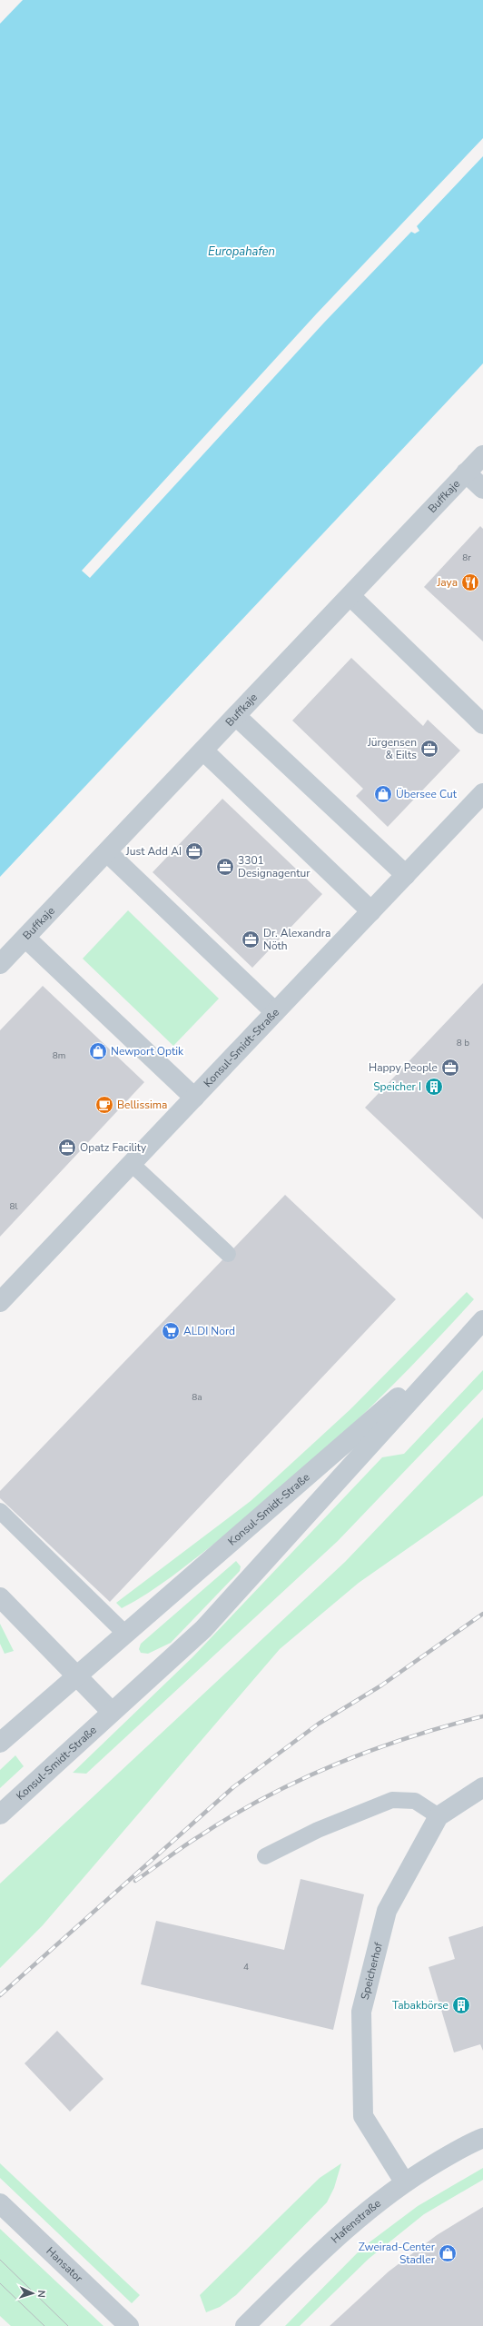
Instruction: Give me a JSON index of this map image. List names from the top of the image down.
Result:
{
  "streets": {
    "street": [
      "Buffkaje",
      "Konsul-Smidt-Straße",
      "Speicherhof",
      "Hafenstraße",
      "Hansator"
    ]
  },
  "crossings": [
    ["Speicherhof", "Hafenstraße"]
  ],
  "water": ["Europahafen"],
  "places": {
    "restaurant": ["Jaya"],
    "office": [
      "Jürgensen & Eilts",
      "Just Add AI",
      "3301 Designagentur",
      "Dr. Alexandra Nöth",
      "Happy People",
      "Opatz Facility"
    ],
    "shop": ["Übersee Cut", "Newport Optik", "Zweirad-Center Stadler"],
    "building": ["Speicher I", "Tabakbörse"],
    "cafe": ["Bellissima"],
    "supermarket": ["ALDI Nord"]
  },
  "house_numbers": [
    "8r",
    "8 b",
    "8m",
    "8l",
    "8a",
    "4"
  ],
  "north": "right"
}
